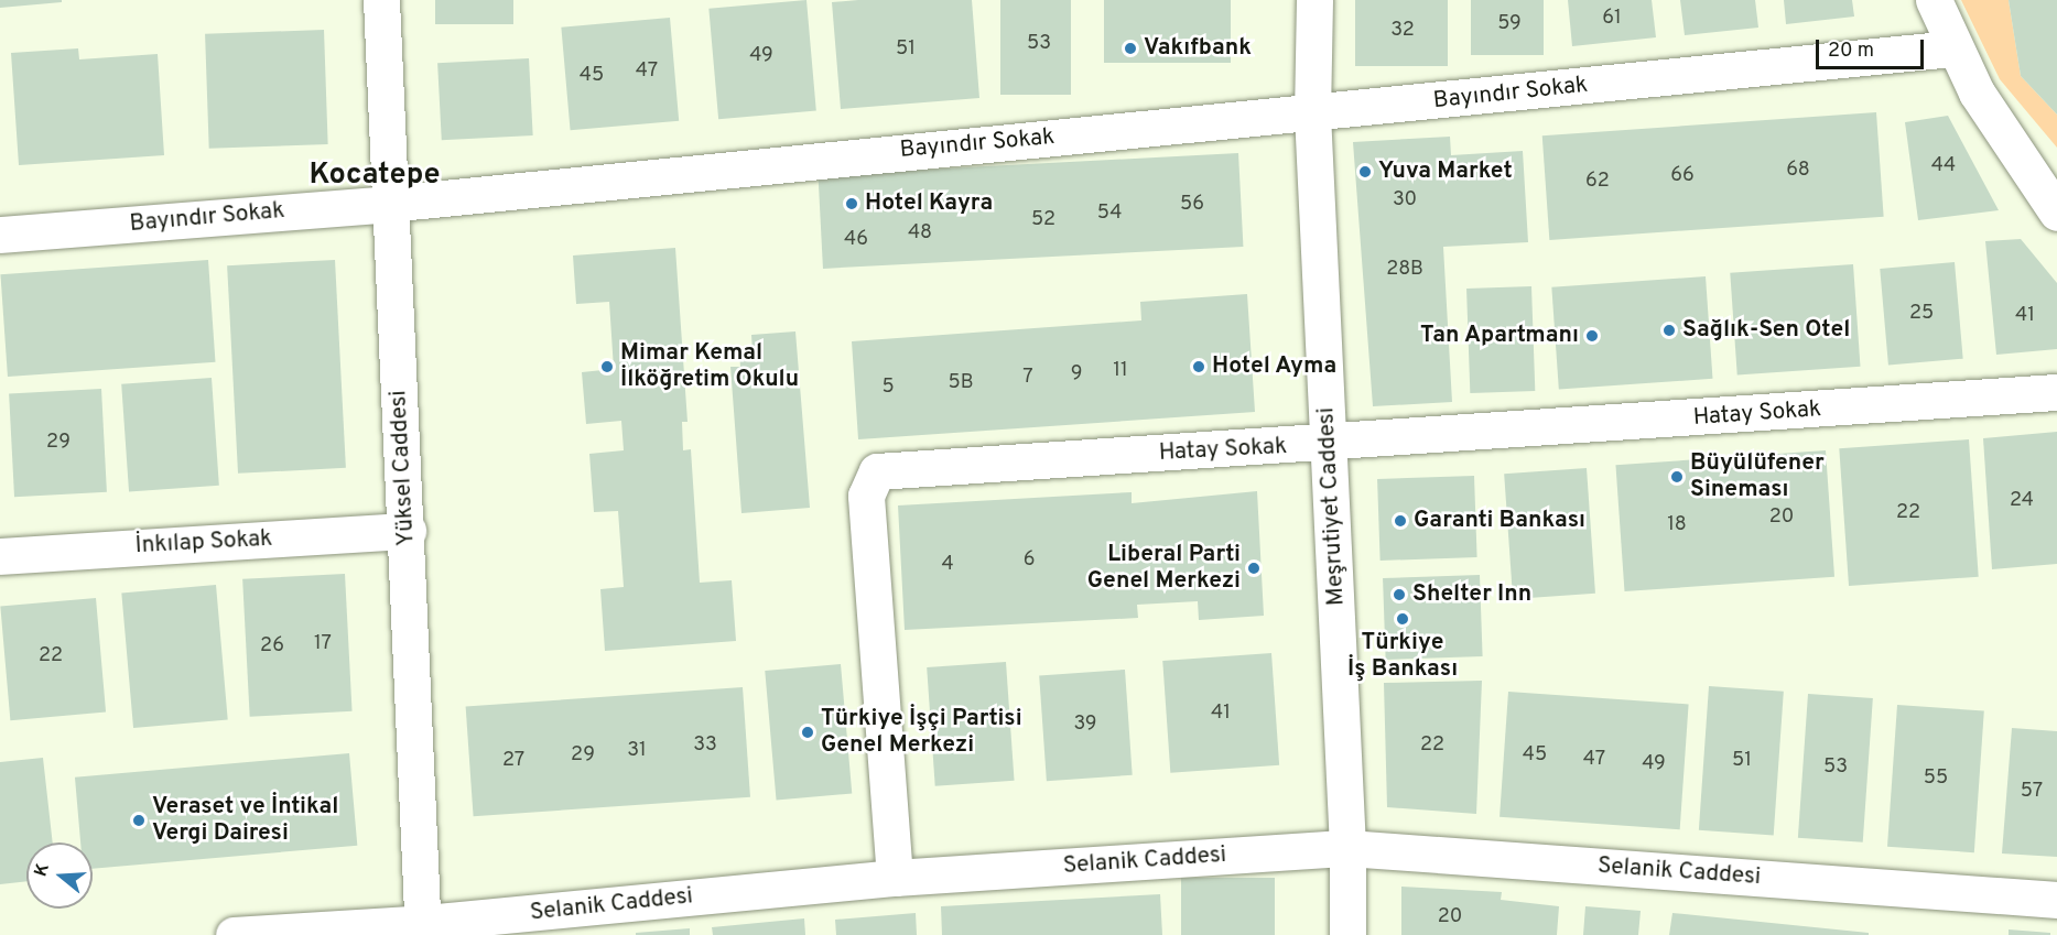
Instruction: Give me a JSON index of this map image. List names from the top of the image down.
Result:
{
  "streets": {
    "street": [
      "Bayındır Sokak",
      "Hatay Sokak",
      "Yüksel Caddesi",
      "Meşrutiyet Caddesi",
      "İnkılap Sokak",
      "Selanik Caddesi"
    ]
  },
  "crossings": [
    ["Bayındır Sokak", "Yüksel Caddesi"],
    ["Bayındır Sokak", "Meşrutiyet Caddesi"],
    ["Hatay Sokak", "Meşrutiyet Caddesi"],
    ["Hatay Sokak", "Selanik Caddesi"],
    ["Yüksel Caddesi", "İnkılap Sokak"],
    ["Yüksel Caddesi", "Selanik Caddesi"],
    ["Meşrutiyet Caddesi", "Selanik Caddesi"]
  ],
  "districts": ["Kocatepe"],
  "places": [
    "Vakıfbank",
    "Yuva Market",
    "Hotel Kayra",
    "Sağlık-Sen Otel",
    "Tan Apartmanı",
    "Mimar Kemal İlköğretim Okulu",
    "Hotel Ayma",
    "Büyülüfener Sineması",
    "Garanti Bankası",
    "Liberal Parti Genel Merkezi",
    "Shelter Inn",
    "Türkiye İş Bankası",
    "Türkiye İşçi Partisi Genel Merkezi",
    "Veraset ve İntikal Vergi Dairesi"
  ],
  "house_numbers": [
    "61",
    "59",
    "32",
    "53",
    "51",
    "49",
    "47",
    "45",
    "44",
    "68",
    "66",
    "62",
    "30",
    "56",
    "54",
    "52",
    "48",
    "46",
    "28B",
    "25",
    "41",
    "11",
    "9",
    "7",
    "5B",
    "5",
    "29",
    "24",
    "22",
    "20",
    "18",
    "6",
    "4",
    "17",
    "26",
    "22",
    "41",
    "39",
    "33",
    "22",
    "31",
    "29",
    "45",
    "47",
    "27",
    "51",
    "49",
    "53",
    "55",
    "57",
    "20"
  ],
  "scale_bar": "20 m",
  "north": "left"
}
